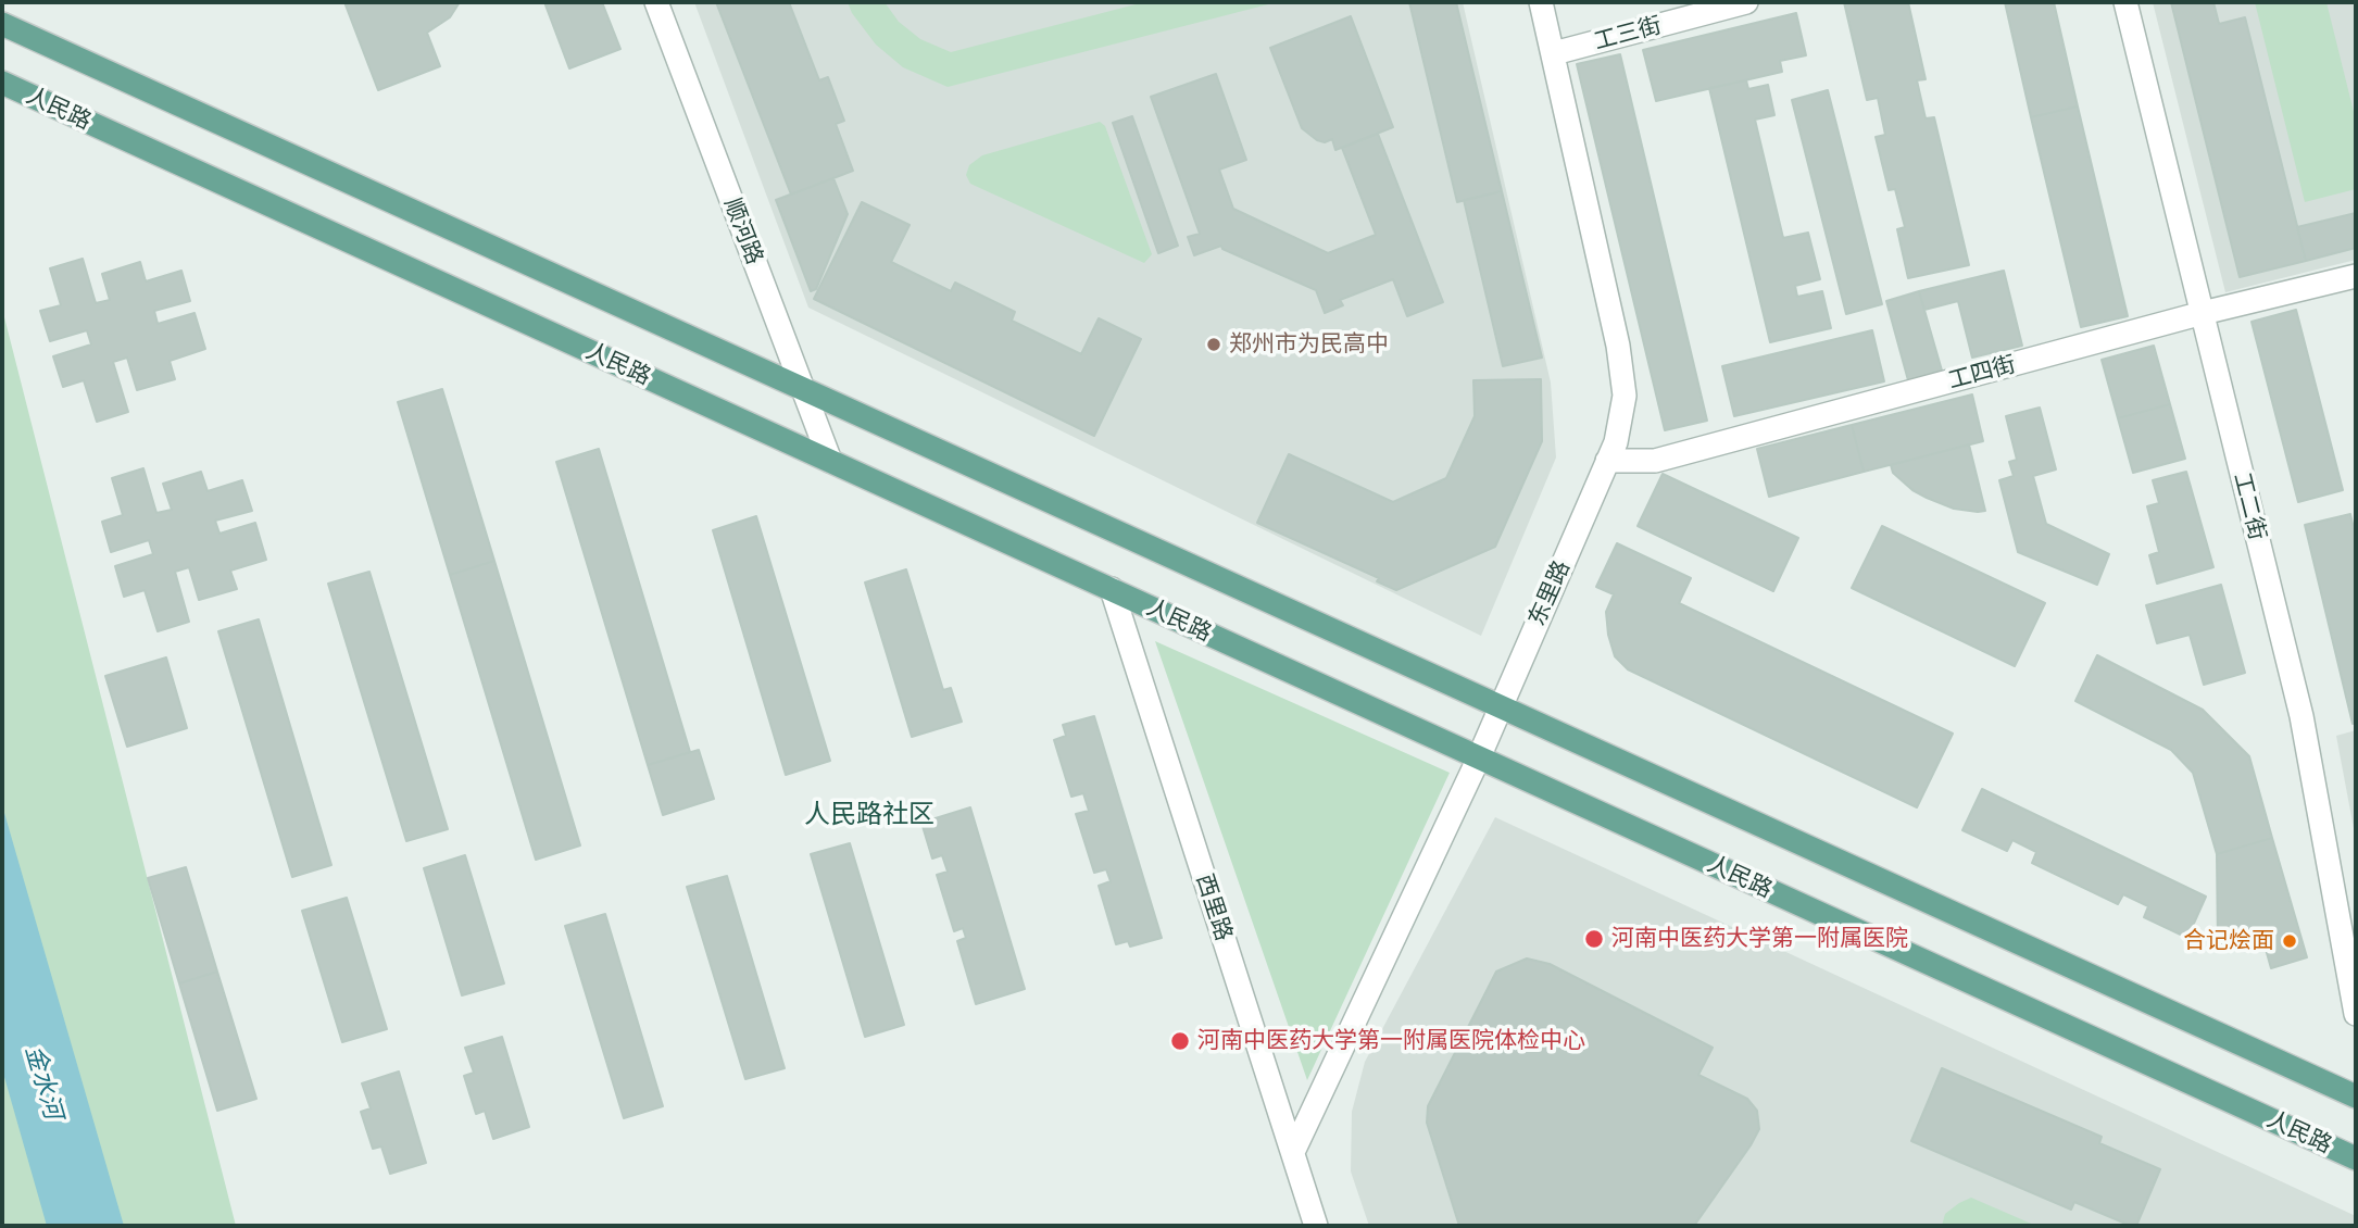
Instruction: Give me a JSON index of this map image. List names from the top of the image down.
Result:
{
  "streets": {
    "main road": ["人民路"],
    "street": [
      "工三街",
      "顺河路",
      "工四街",
      "工二街",
      "东里路",
      "西里路"
    ]
  },
  "crossings": [
    ["工三街", "东里路"],
    ["人民路", "顺河路"],
    ["人民路", "东里路"],
    ["人民路", "西里路"],
    ["工四街", "工二街"],
    ["工四街", "东里路"],
    ["东里路", "西里路"]
  ],
  "districts": ["人民路社区"],
  "water": ["金水河"],
  "places": [
    "郑州市为民高中",
    "河南中医药大学第一附属医院",
    "合记烩面",
    "河南中医药大学第一附属医院体检中心"
  ]
}
